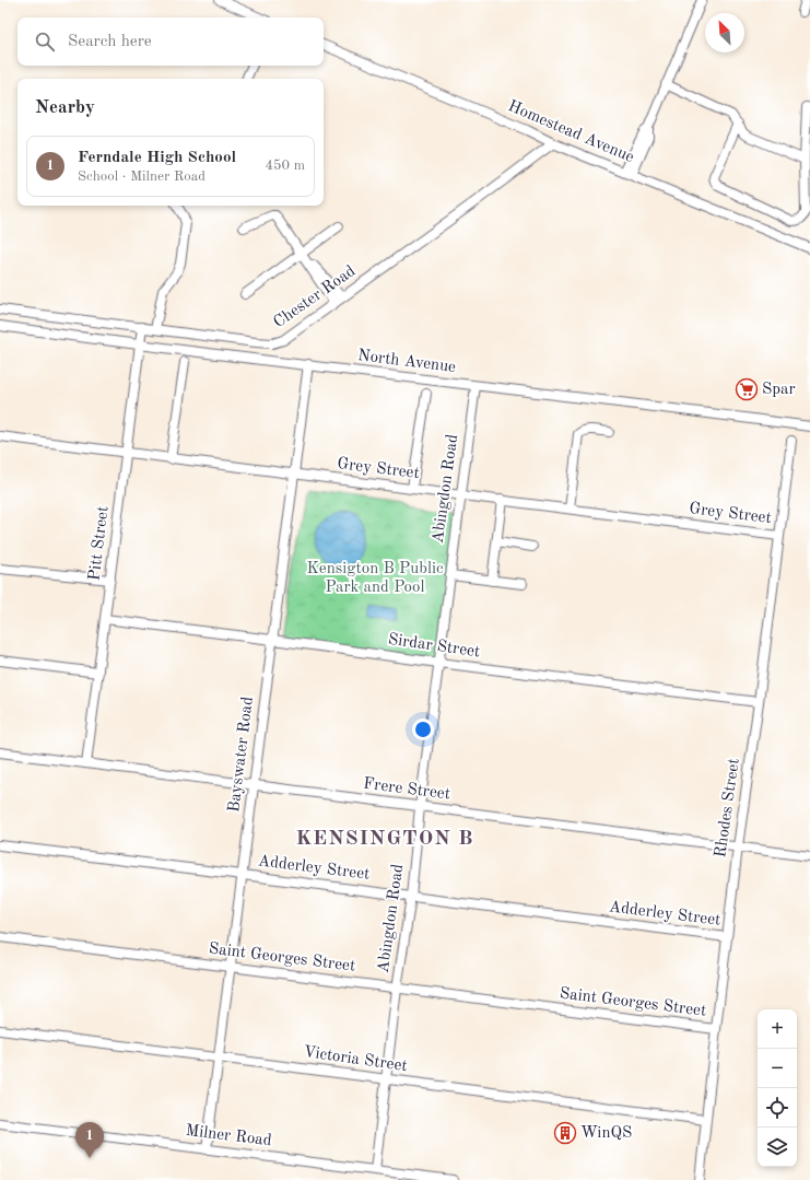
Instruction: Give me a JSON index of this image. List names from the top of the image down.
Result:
{
  "streets": {
    "street": [
      "Homestead Avenue",
      "Chester Road",
      "North Avenue",
      "Grey Street",
      "Abingdon Road",
      "Pitt Street",
      "Sirdar Street",
      "Bayswater Road",
      "Frere Street",
      "Rhodes Street",
      "Adderley Street",
      "Saint Georges Street",
      "Victoria Street",
      "Milner Road"
    ]
  },
  "crossings": [
    ["Homestead Avenue", "Chester Road"],
    ["Chester Road", "Pitt Street"],
    ["North Avenue", "Abingdon Road"],
    ["North Avenue", "Pitt Street"],
    ["North Avenue", "Bayswater Road"],
    ["Grey Street", "Abingdon Road"],
    ["Grey Street", "Pitt Street"],
    ["Grey Street", "Bayswater Road"],
    ["Grey Street", "Rhodes Street"],
    ["Abingdon Road", "Sirdar Street"],
    ["Abingdon Road", "Frere Street"],
    ["Abingdon Road", "Adderley Street"],
    ["Abingdon Road", "Saint Georges Street"],
    ["Abingdon Road", "Victoria Street"],
    ["Abingdon Road", "Milner Road"],
    ["Pitt Street", "Sirdar Street"],
    ["Pitt Street", "Frere Street"],
    ["Sirdar Street", "Bayswater Road"],
    ["Sirdar Street", "Rhodes Street"],
    ["Bayswater Road", "Frere Street"],
    ["Bayswater Road", "Adderley Street"],
    ["Bayswater Road", "Saint Georges Street"],
    ["Bayswater Road", "Victoria Street"],
    ["Bayswater Road", "Milner Road"],
    ["Frere Street", "Rhodes Street"],
    ["Rhodes Street", "Adderley Street"],
    ["Rhodes Street", "Saint Georges Street"],
    ["Rhodes Street", "Victoria Street"]
  ],
  "districts": ["KENSINGTON B"],
  "parks": ["Kensigton B Public Park and Pool"],
  "places": {
    "supermarket": ["Spar"],
    "building": ["WinQS"]
  },
  "north": "top left",
  "page": {
    "search": "Search here",
    "heading": "Nearby",
    "list": [
      {
        "mark": "1",
        "name": "Ferndale High School",
        "note": "School · Milner Road",
        "value": "450 m"
      }
    ],
    "map_buttons": ["+", "−"],
    "pins": "1"
  }
}
